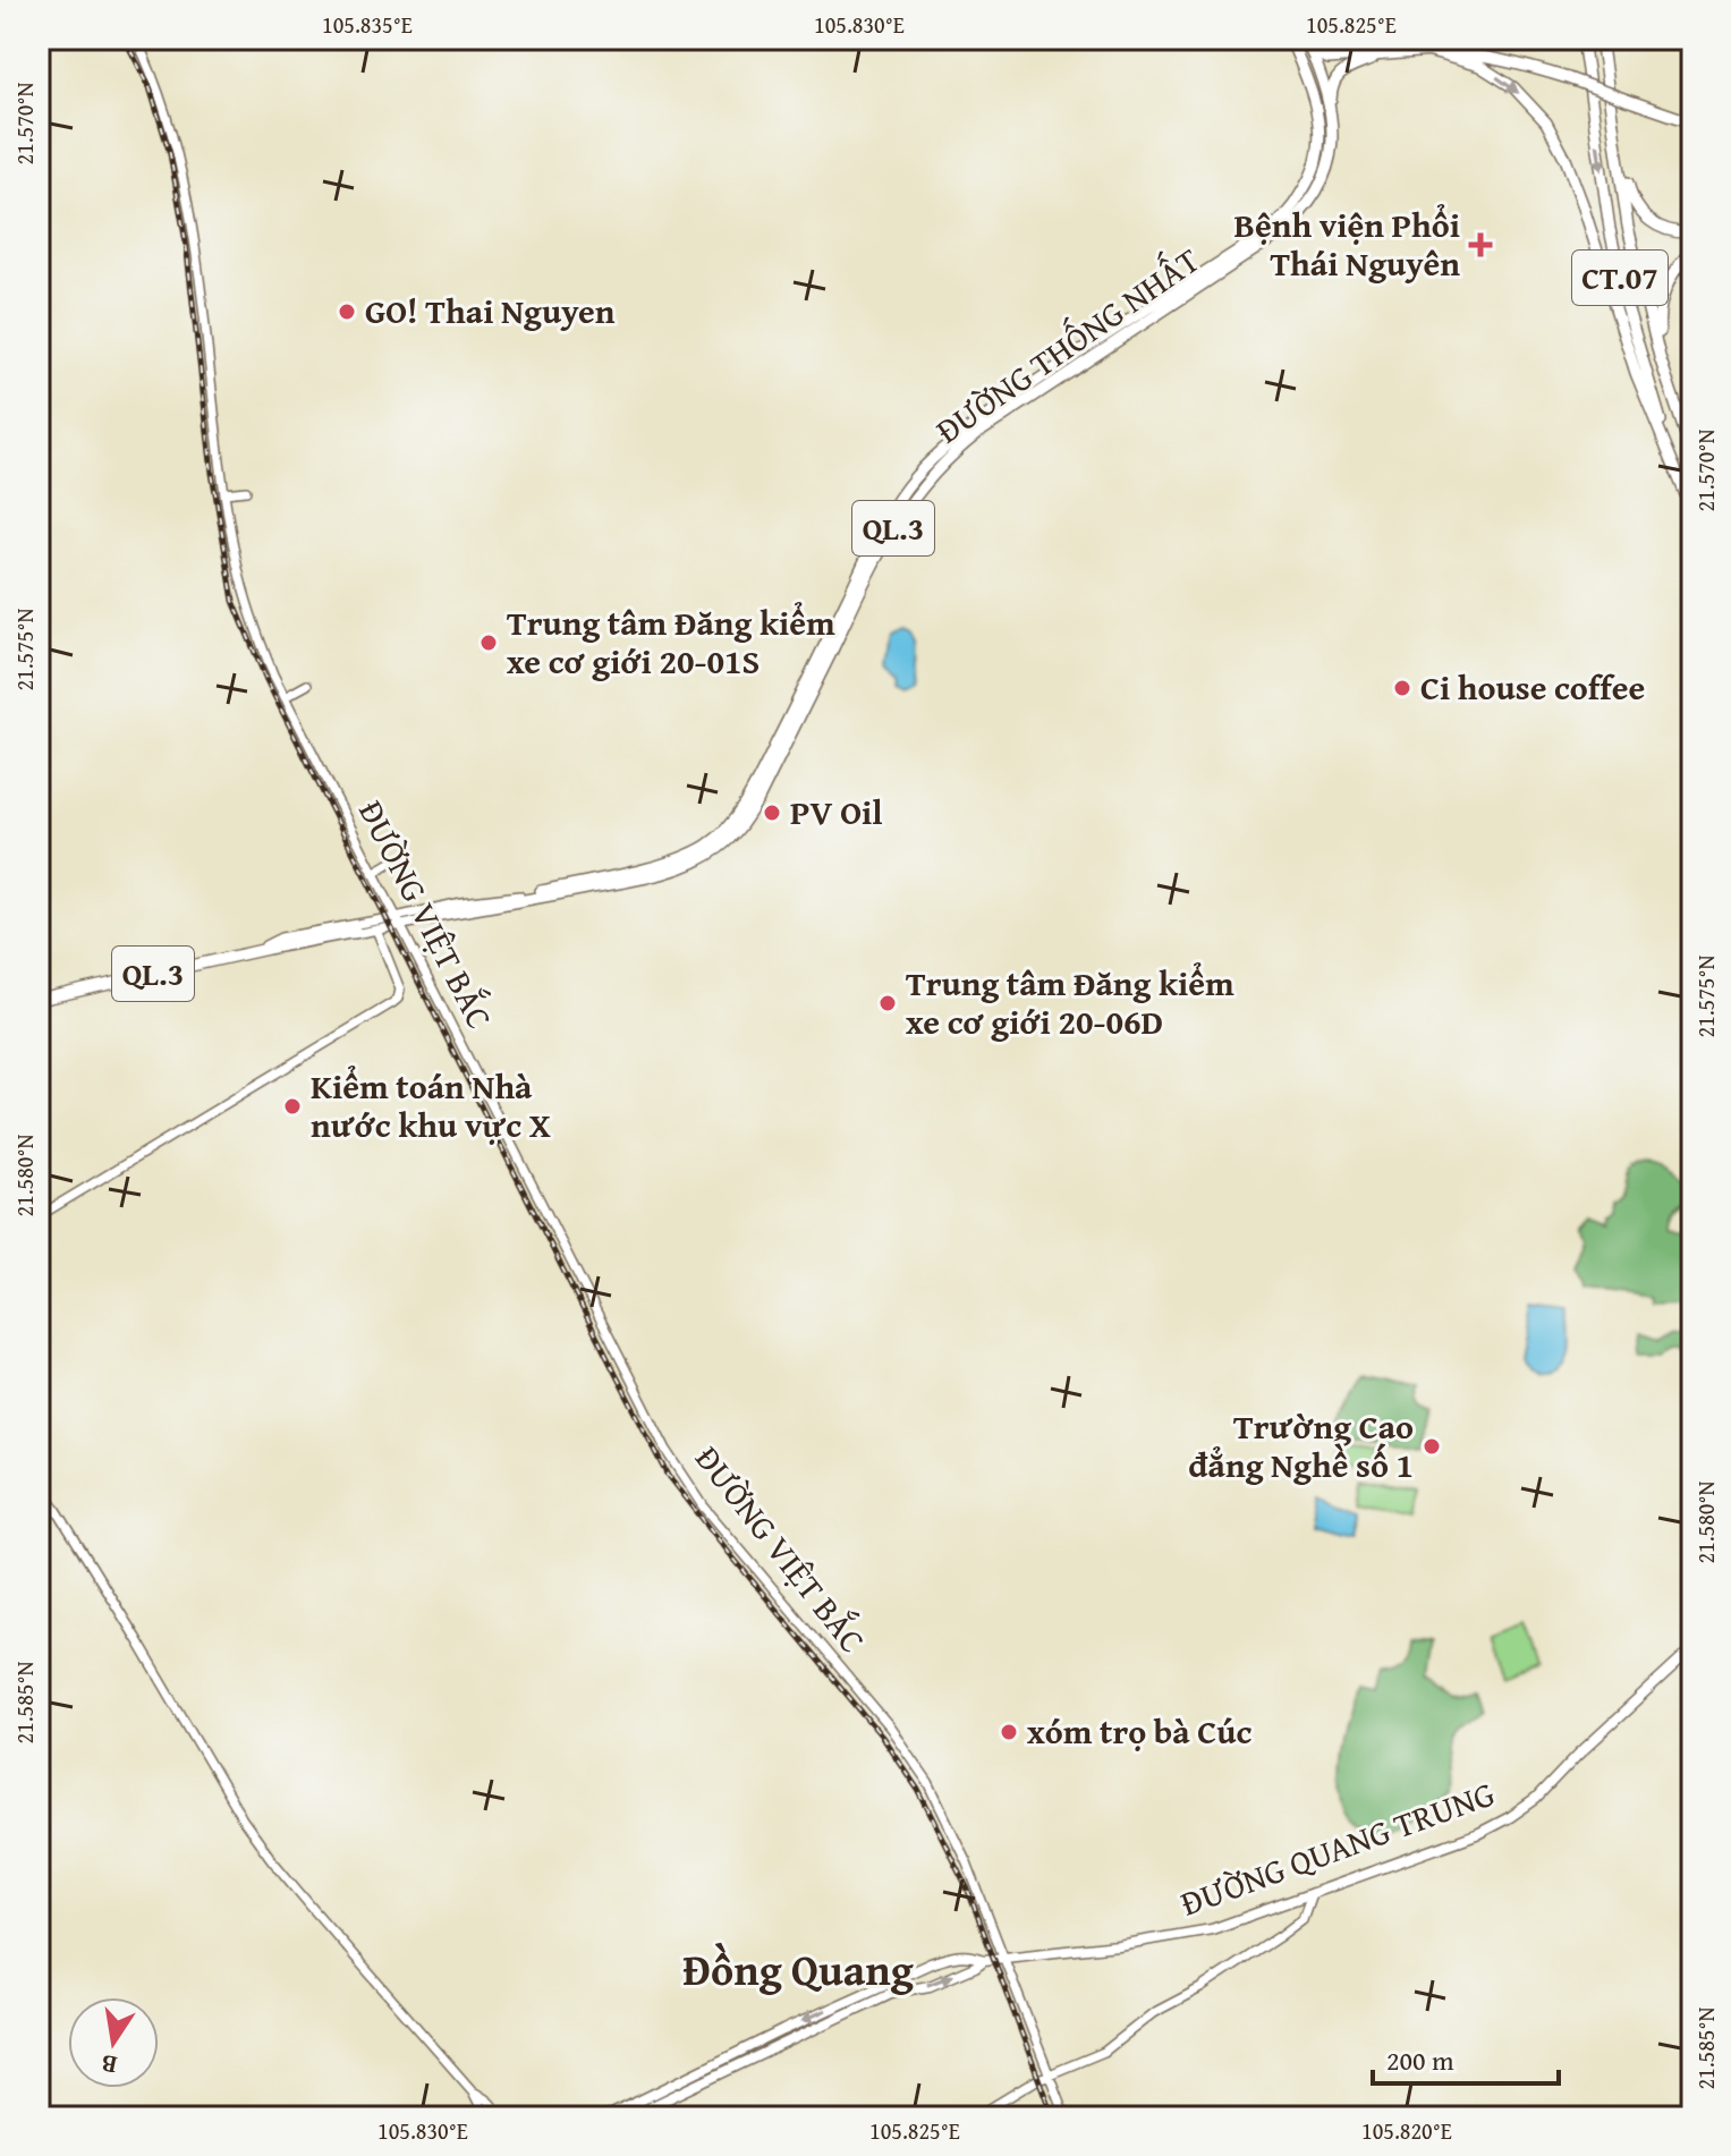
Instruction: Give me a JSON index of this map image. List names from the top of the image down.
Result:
{
  "streets": {
    "highway": ["CT.07", "ĐƯỜNG THỐNG NHẤT", "QL.3"],
    "main road": ["ĐƯỜNG QUANG TRUNG"],
    "street": ["ĐƯỜNG VIỆT BẮC"]
  },
  "crossings": [
    ["ĐƯỜNG THỐNG NHẤT", "QL.3"],
    ["ĐƯỜNG VIỆT BẮC", "ĐƯỜNG QUANG TRUNG"]
  ],
  "districts": ["Đồng Quang"],
  "places": {
    "health": ["Bệnh viện Phổi Thái Nguyên"],
    "other": [
      "GO! Thai Nguyen",
      "Trung tâm Đăng kiểm xe cơ giới 20-01S",
      "Ci house coffee",
      "PV Oil",
      "Trung tâm Đăng kiểm xe cơ giới 20-06D",
      "Kiểm toán Nhà nước khu vực X",
      "Trường Cao đẳng Nghề số 1",
      "xóm trọ bà Cúc"
    ]
  },
  "scale_bar": "200 m",
  "north": "bottom",
  "coordinates": [
    "105.835°E",
    "105.830°E",
    "105.825°E",
    "21.570°N",
    "21.575°N",
    "21.580°N",
    "21.585°N",
    "105.820°E"
  ]
}
